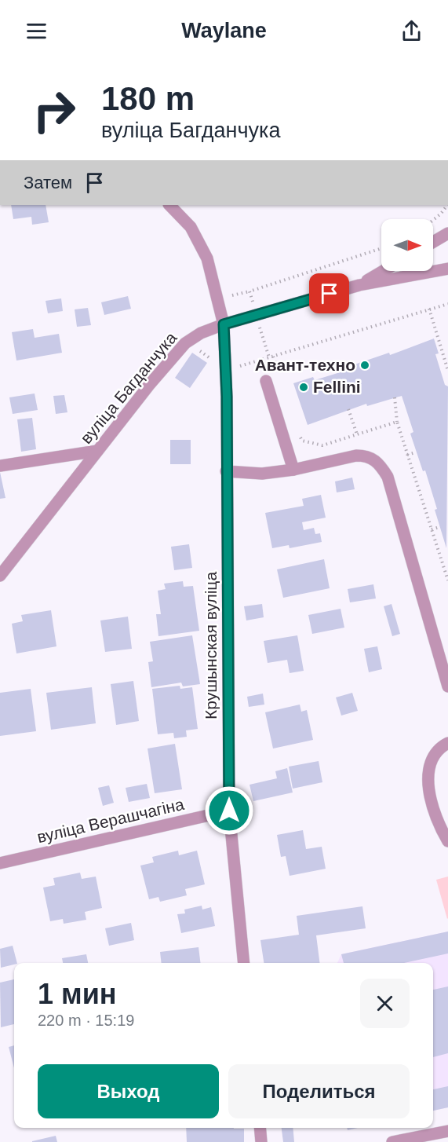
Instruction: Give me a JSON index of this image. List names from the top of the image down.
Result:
{
  "streets": {
    "street": ["вуліца Багданчука", "Крушынская вуліца", "вуліца Верашчагіна"]
  },
  "crossings": [
    ["вуліца Багданчука", "Крушынская вуліца"],
    ["Крушынская вуліца", "вуліца Верашчагіна"]
  ],
  "places": ["Авант-техно", "Fellini"],
  "north": "right",
  "page": {
    "header": "Waylane",
    "turn": ["180 m", "вуліца Багданчука"],
    "then": "Затем",
    "heading": ["1 мин", "220 m · 15:19"],
    "buttons": ["Выход", "Поделиться"]
  }
}
